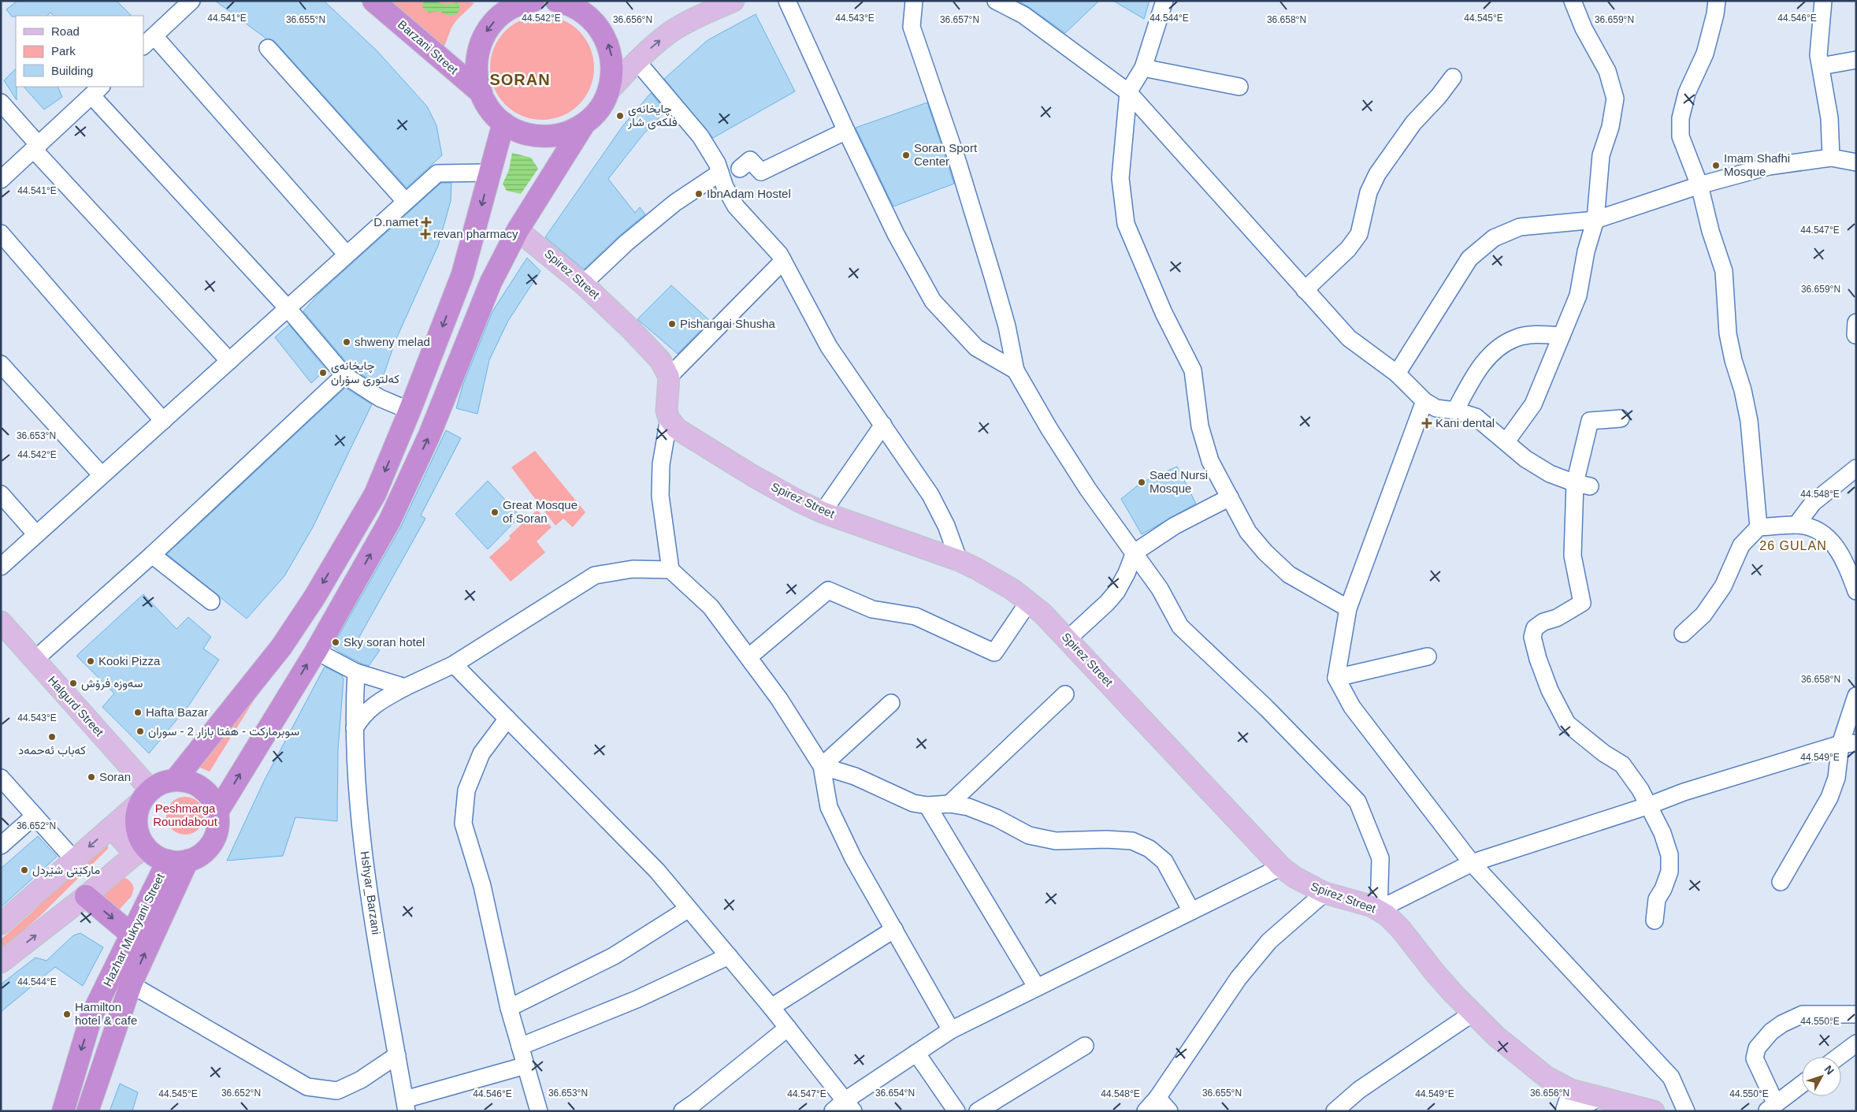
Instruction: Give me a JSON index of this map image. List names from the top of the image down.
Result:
{
  "streets": {
    "highway": ["Barzani Street", "Hazhar Mukryani Street"],
    "main road": ["Spirez Street", "Halgurd Street"],
    "street": ["Hshyar_Barzani"]
  },
  "crossings": [
    ["Halgurd Street", "Hazhar Mukryani Street"]
  ],
  "districts": ["SORAN", "26 GULAN"],
  "parks": ["Peshmarga Roundabout"],
  "places": {
    "other": [
      "چایخانەی فلکەی شار",
      "Soran Sport Center",
      "Imam Shafhi Mosque",
      "IbnAdam Hostel",
      "Pishangai Shusha",
      "shweny melad",
      "چایخانەی کەلتوری سۆران",
      "Saed Nursi Mosque",
      "Great Mosque of Soran",
      "Sky soran hotel",
      "Kooki Pizza",
      "سەوزە فرۆش",
      "Hafta Bazar",
      "سوبرماركت - هفتا بازار 2 - سوران",
      "کەباب ئەحمەد",
      "Soran",
      "مارکێتی شێردل",
      "Hamilton hotel & cafe"
    ],
    "health": ["D.namet", "revan pharmacy", "Kani dental"]
  },
  "legend": ["Road", "Park", "Building"],
  "north": "top right",
  "coordinates": [
    "44.541°E",
    "44.543°E",
    "44.545°E",
    "44.546°E",
    "44.542°E",
    "44.544°E",
    "36.655°N",
    "36.656°N",
    "36.657°N",
    "36.658°N",
    "36.659°N",
    "44.547°E",
    "36.653°N",
    "44.548°E",
    "44.549°E",
    "36.652°N",
    "44.550°E",
    "36.654°N"
  ]
}
